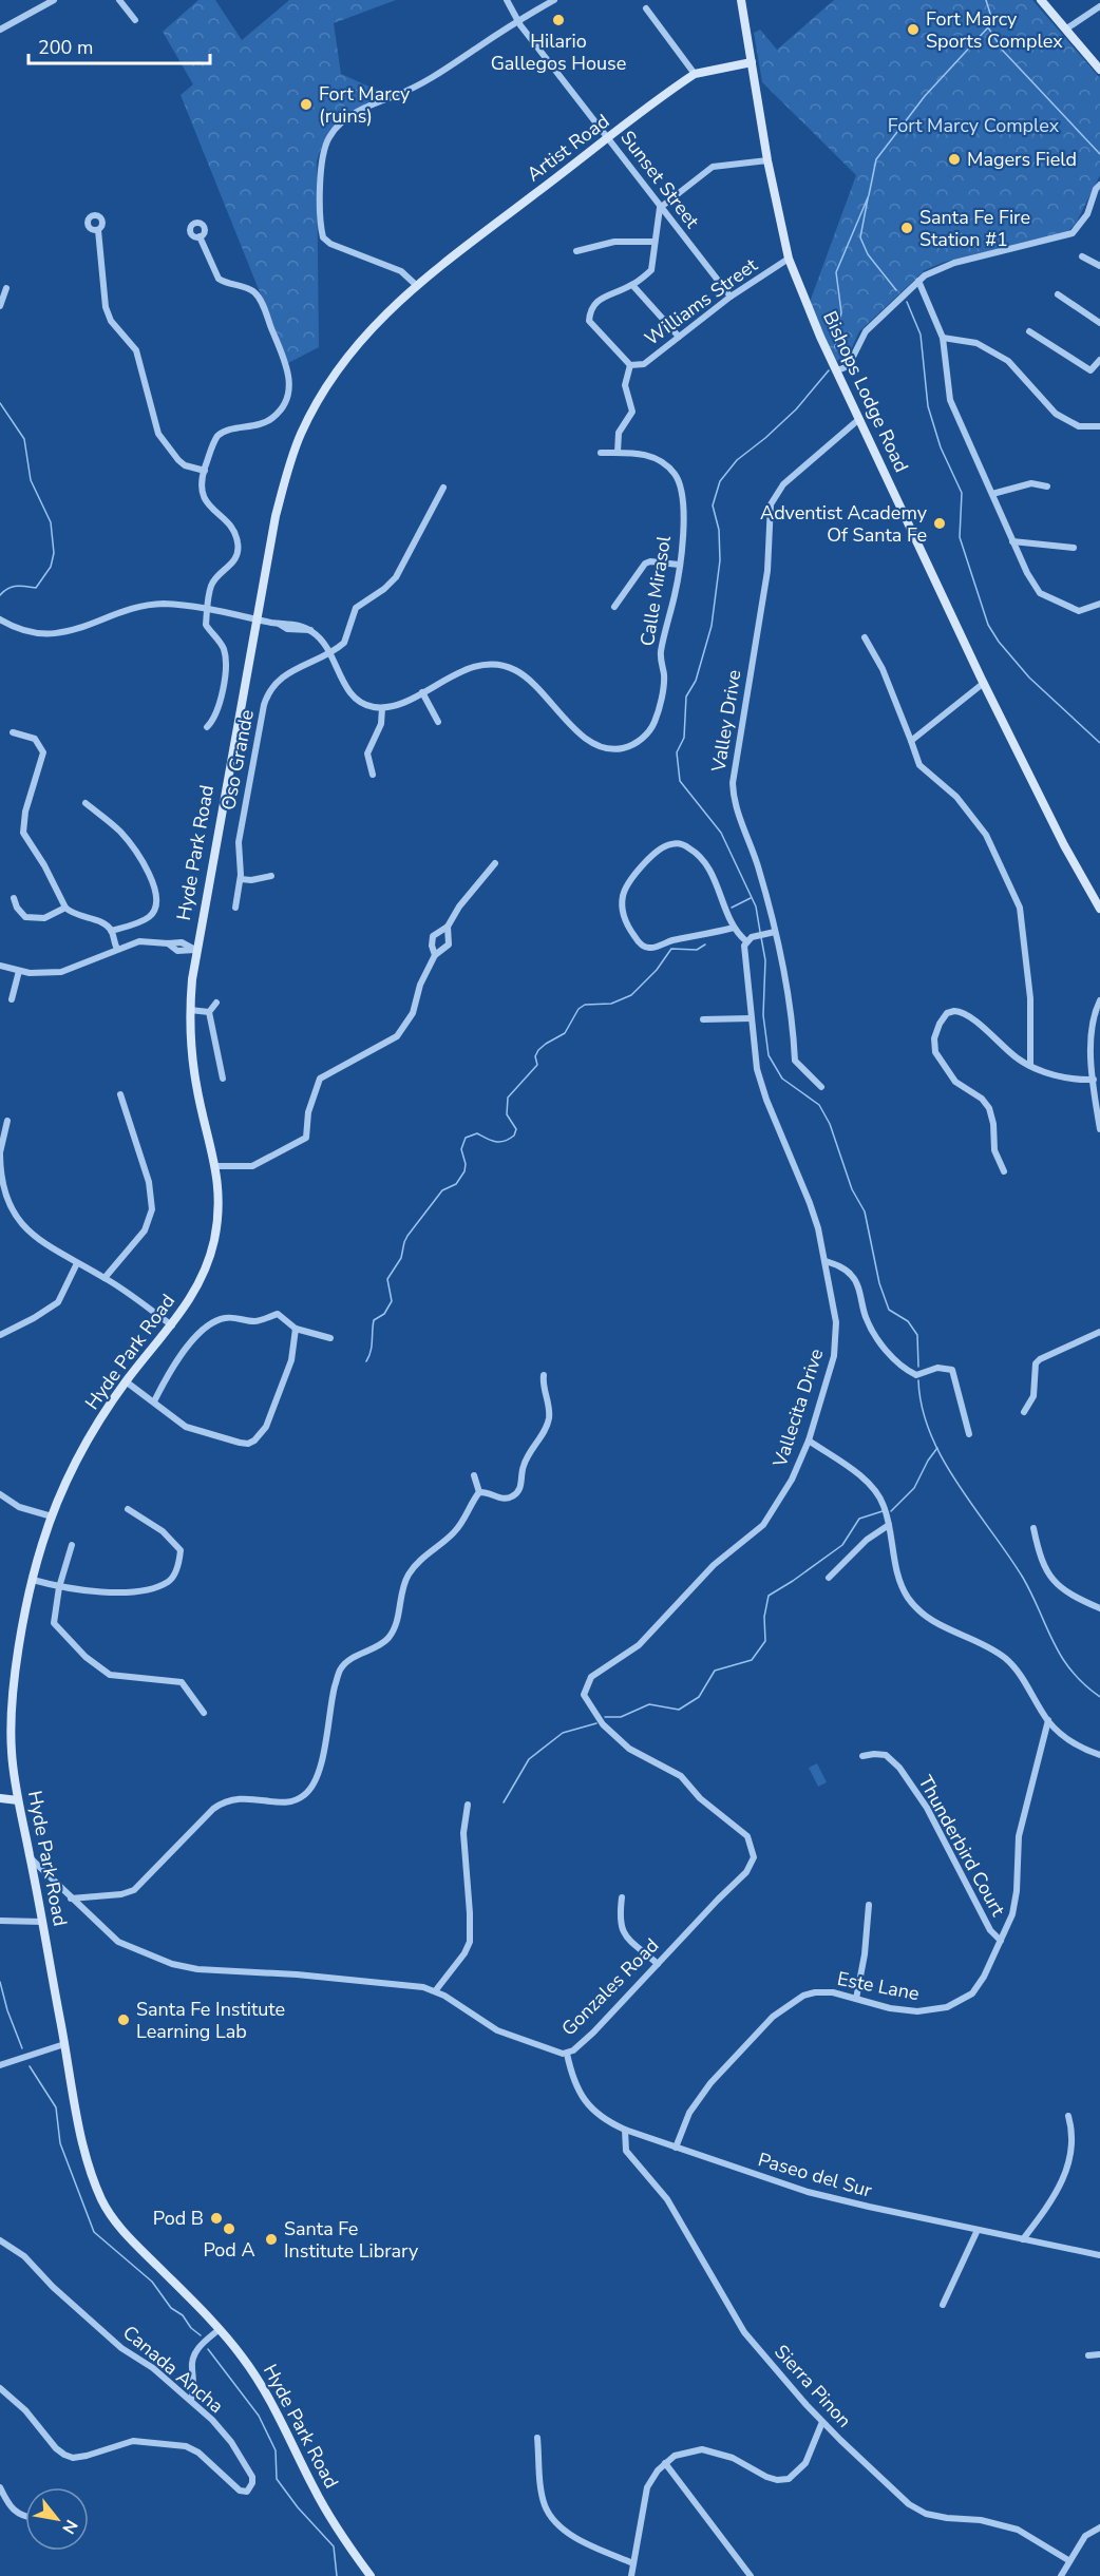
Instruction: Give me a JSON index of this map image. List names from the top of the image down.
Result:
{
  "streets": {
    "main road": ["Artist Road", "Bishops Lodge Road", "Hyde Park Road"],
    "street": [
      "Sunset Street",
      "Williams Street",
      "Calle Mirasol",
      "Valley Drive",
      "Oso Grande",
      "Vallecita Drive",
      "Thunderbird Court",
      "Este Lane",
      "Gonzales Road",
      "Paseo del Sur",
      "Canada Ancha",
      "Sierra Pinon"
    ]
  },
  "crossings": [
    ["Artist Road", "Sunset Street"],
    ["Artist Road", "Bishops Lodge Road"],
    ["Artist Road", "Hyde Park Road"],
    ["Sunset Street", "Williams Street"],
    ["Williams Street", "Bishops Lodge Road"],
    ["Bishops Lodge Road", "Valley Drive"],
    ["Hyde Park Road", "Gonzales Road"],
    ["Vallecita Drive", "Gonzales Road"],
    ["Thunderbird Court", "Este Lane"],
    ["Este Lane", "Paseo del Sur"],
    ["Gonzales Road", "Paseo del Sur"],
    ["Paseo del Sur", "Sierra Pinon"]
  ],
  "parks": ["Fort Marcy Complex"],
  "places": [
    "Hilario Gallegos House",
    "Fort Marcy Sports Complex",
    "Fort Marcy (ruins)",
    "Magers Field",
    "Santa Fe Fire Station #1",
    "Adventist Academy Of Santa Fe",
    "Santa Fe Institute Learning Lab",
    "Pod B",
    "Pod A",
    "Santa Fe Institute Library"
  ],
  "scale_bar": "200 m",
  "north": "bottom right"
}
